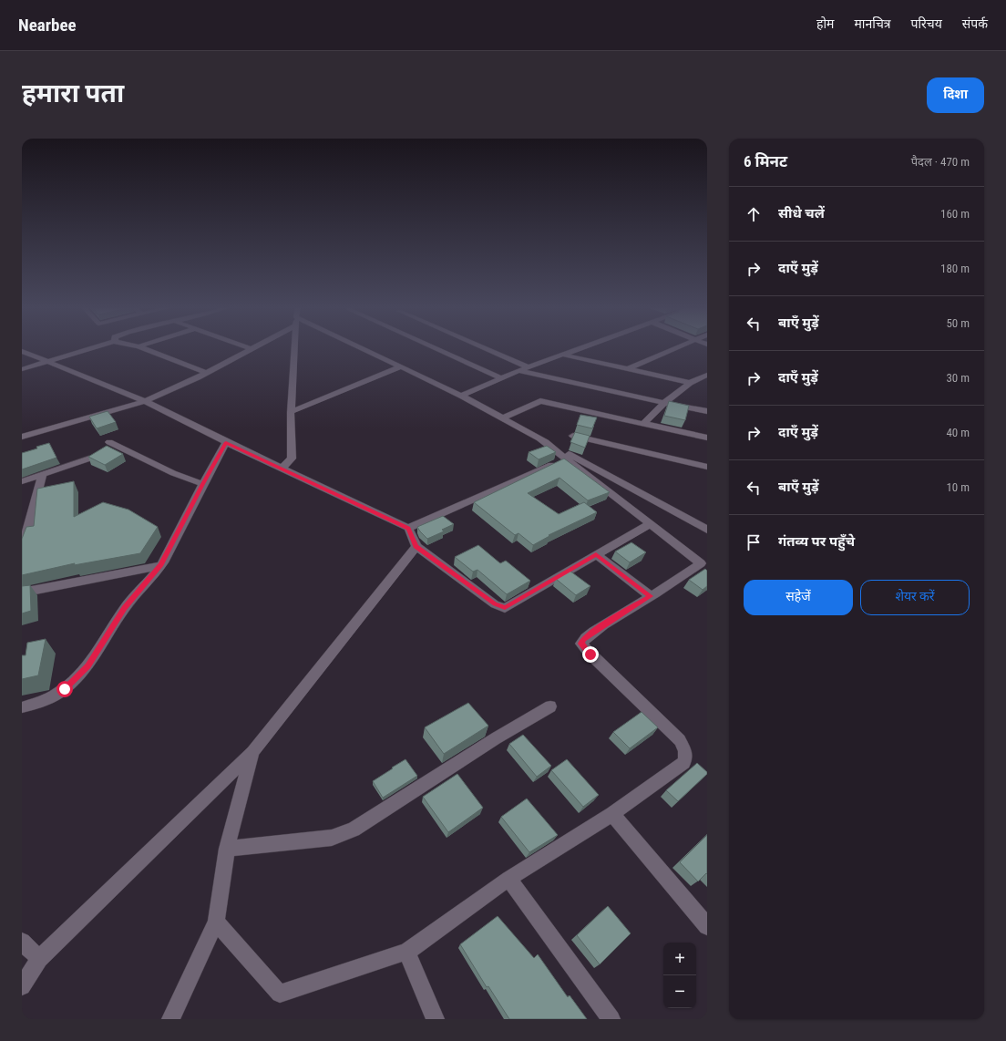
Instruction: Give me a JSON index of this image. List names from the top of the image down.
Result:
{
  "page": {
    "header": "Nearbee",
    "nav": [
      "होम",
      "मानचित्र",
      "परिचय",
      "संपर्क"
    ],
    "buttons": [
      "दिशा",
      ["सहेजें", "शेयर करें"]
    ],
    "title": "हमारा पता",
    "heading": ["6 मिनट", "पैदल · 470 m"],
    "list": [
      ["सीधे चलें", "160 m"],
      ["दाएँ मुड़ें", "180 m"],
      ["बाएँ मुड़ें", "50 m"],
      ["दाएँ मुड़ें", "30 m"],
      ["दाएँ मुड़ें", "40 m"],
      ["बाएँ मुड़ें", "10 m"],
      "गंतव्य पर पहुँचे"
    ],
    "map_buttons": ["+", "−"]
  }
}
